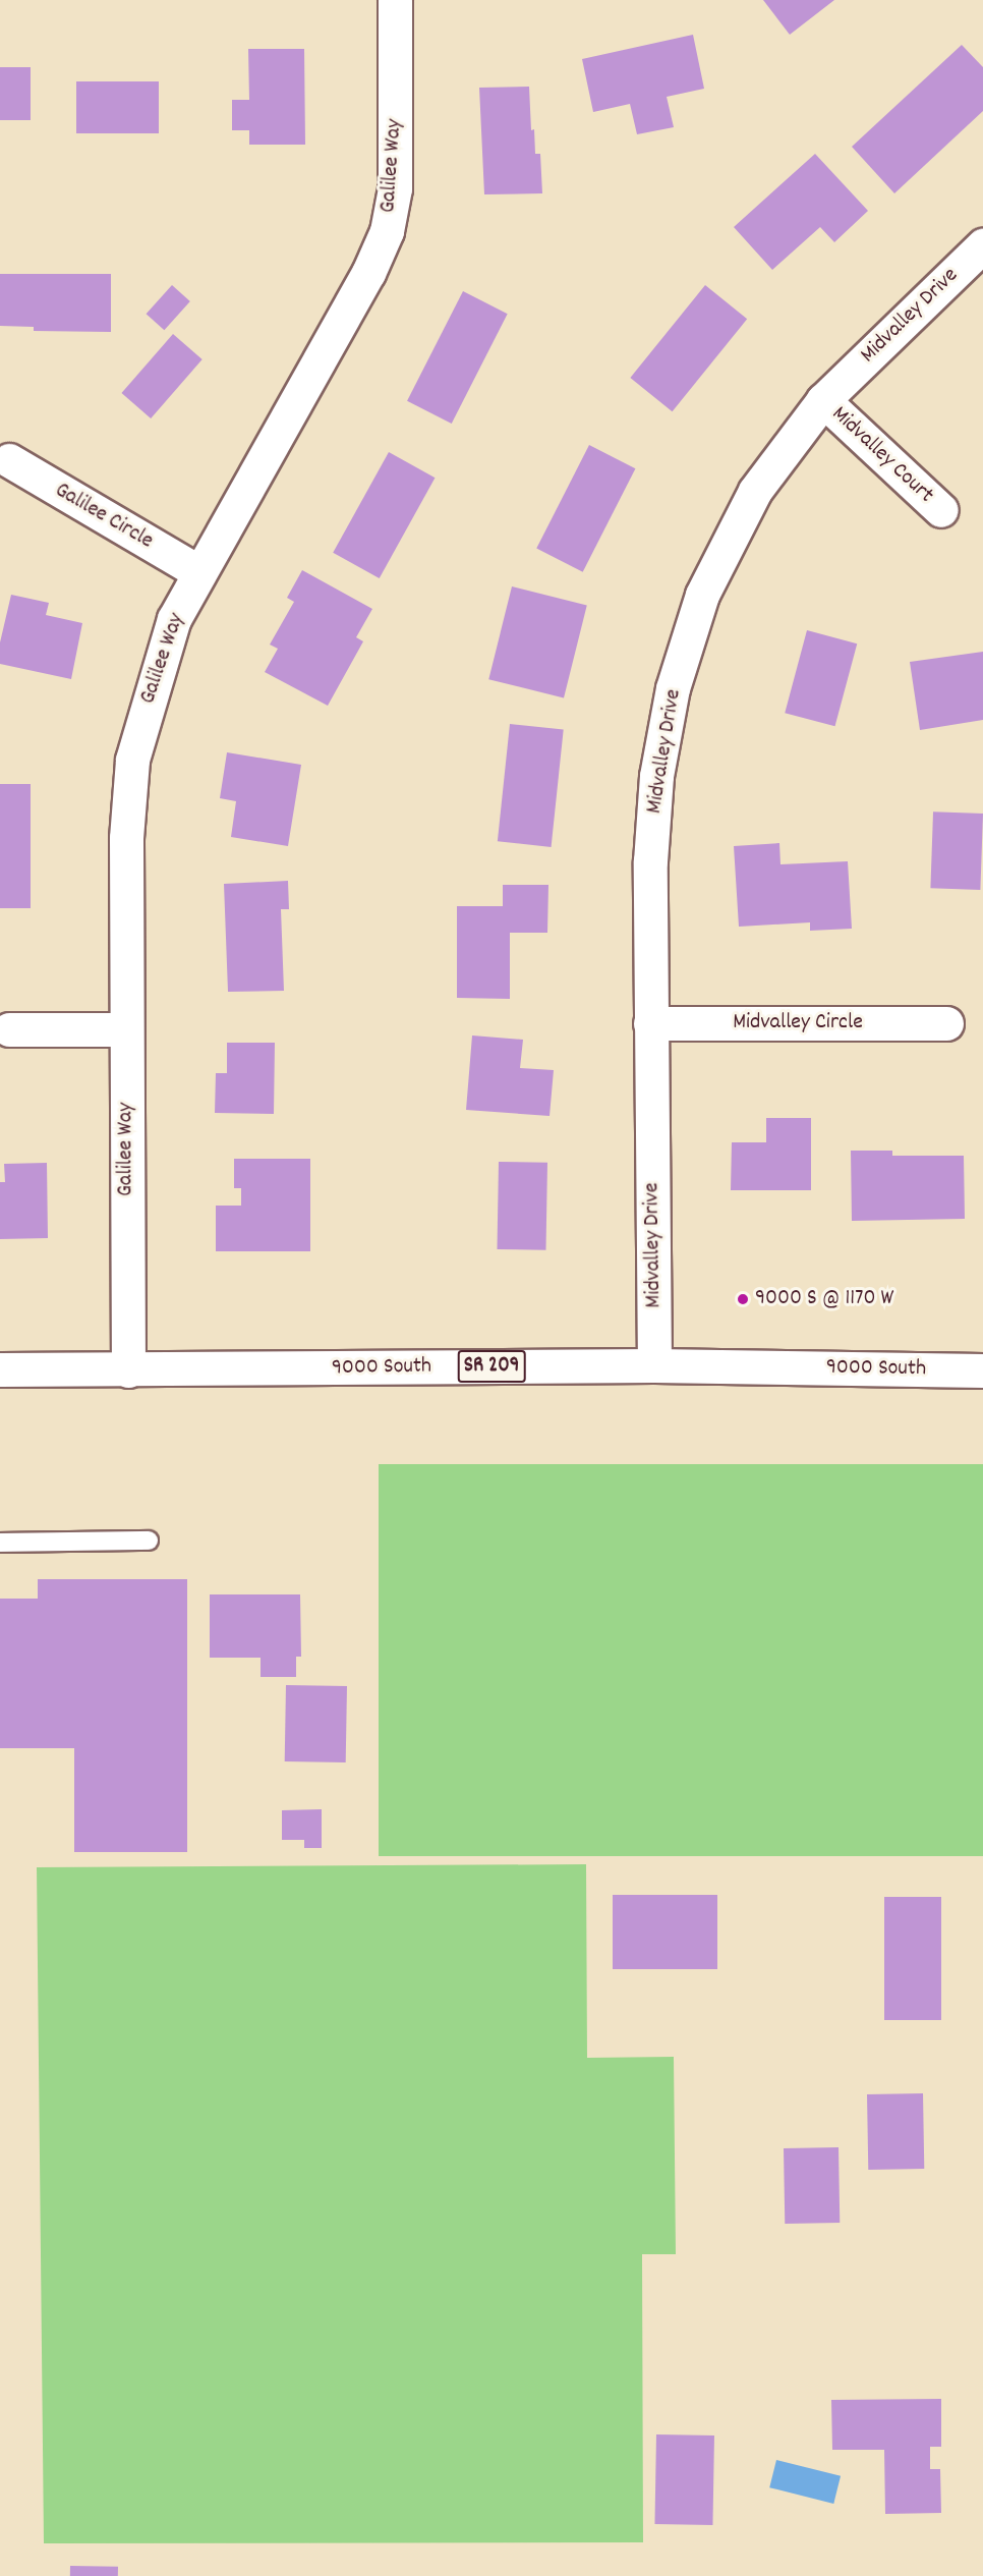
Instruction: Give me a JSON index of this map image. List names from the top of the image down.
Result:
{
  "streets": {
    "street": [
      "Galilee Way",
      "Midvalley Drive",
      "Midvalley Court",
      "Galilee Circle",
      "Midvalley Circle",
      "SR 209",
      "9000 South"
    ]
  },
  "crossings": [
    ["Galilee Way", "Galilee Circle"],
    ["Galilee Way", "9000 South"],
    ["Midvalley Drive", "Midvalley Court"],
    ["Midvalley Drive", "Midvalley Circle"],
    ["Midvalley Drive", "9000 South"]
  ],
  "places": ["9000 S @ 1170 W"]
}
